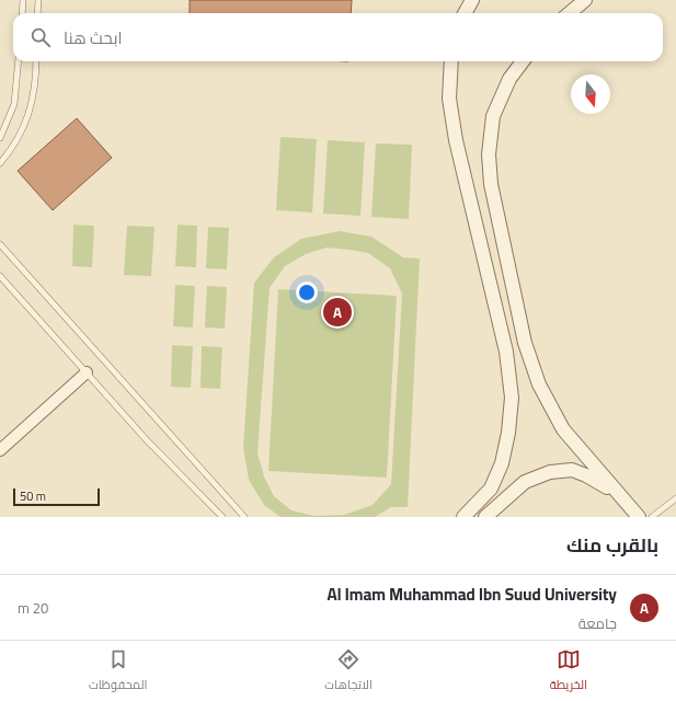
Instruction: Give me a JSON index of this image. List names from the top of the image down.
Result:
{
  "scale_bar": "50 m",
  "north": "bottom",
  "page": {
    "search": "ابحث هنا",
    "pins": "A",
    "scale": "50 m",
    "heading": "بالقرب منك",
    "list": [
      {
        "mark": "A",
        "name": "Al Imam Muhammad Ibn Suud University",
        "note": "جامعة",
        "value": "20 m"
      }
    ],
    "nav": ["الخريطة", "الاتجاهات", "المحفوظات"]
  }
}
